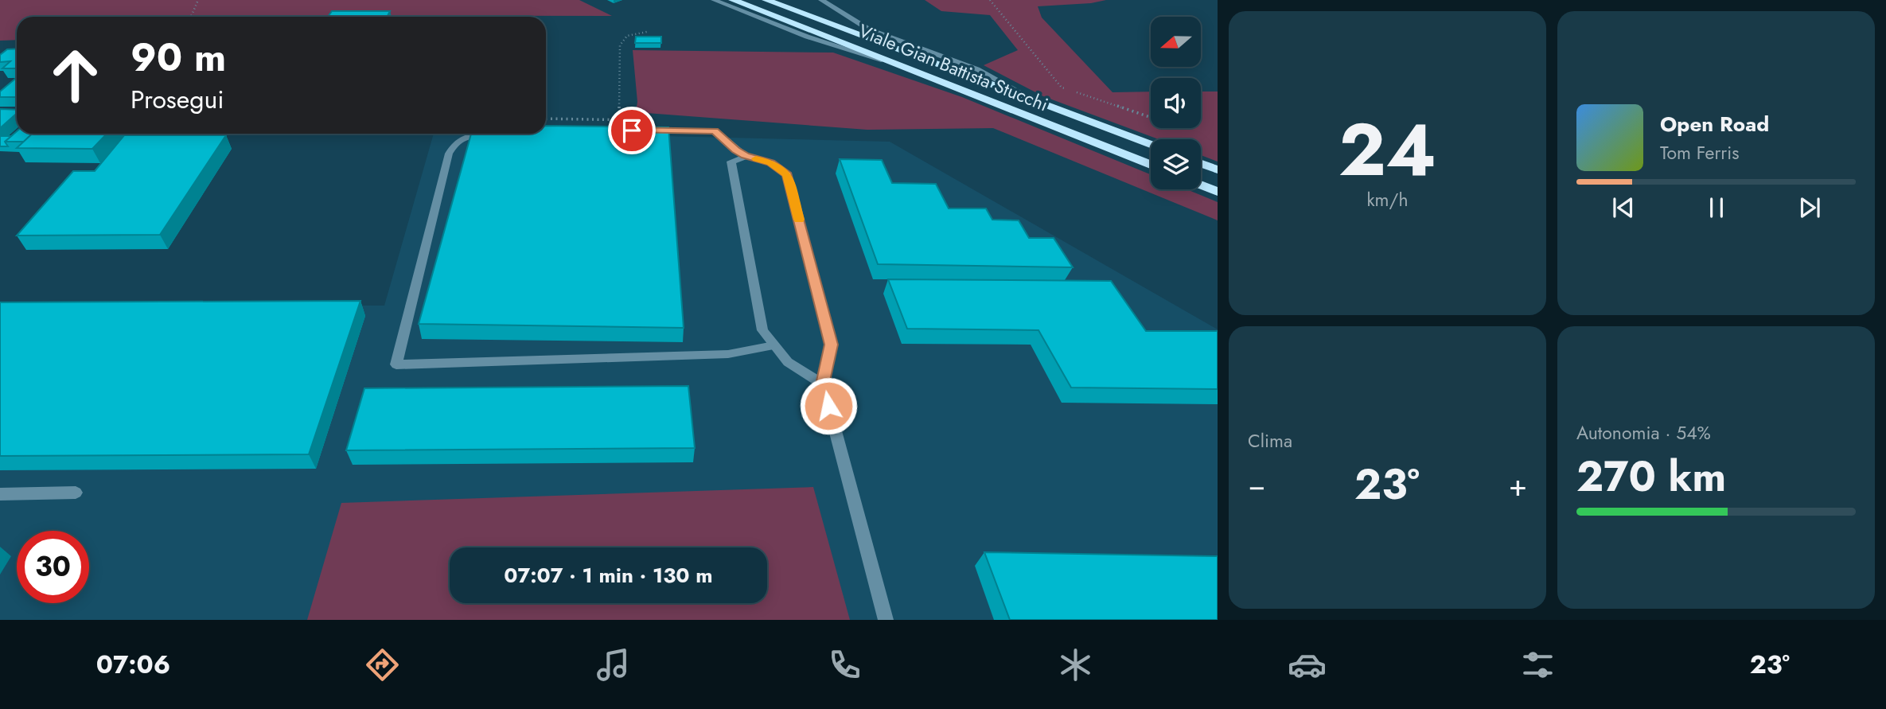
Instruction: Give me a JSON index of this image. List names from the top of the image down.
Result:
{
  "streets": {
    "highway": ["Viale Gian Battista Stucchi"]
  },
  "north": "left",
  "page": {
    "tile": [
      ["24", "km/h"],
      "Clima",
      ["Autonomia · 54%", "270 km"]
    ],
    "turn": ["90 m", "Prosegui"],
    "song": ["Open Road", "Tom Ferris"],
    "heat": ["−", "23°", "+"],
    "limit": "30",
    "trip": "07:07 · 1 min · 130 m",
    "tabs": ["07:06", "23°"]
  }
}
